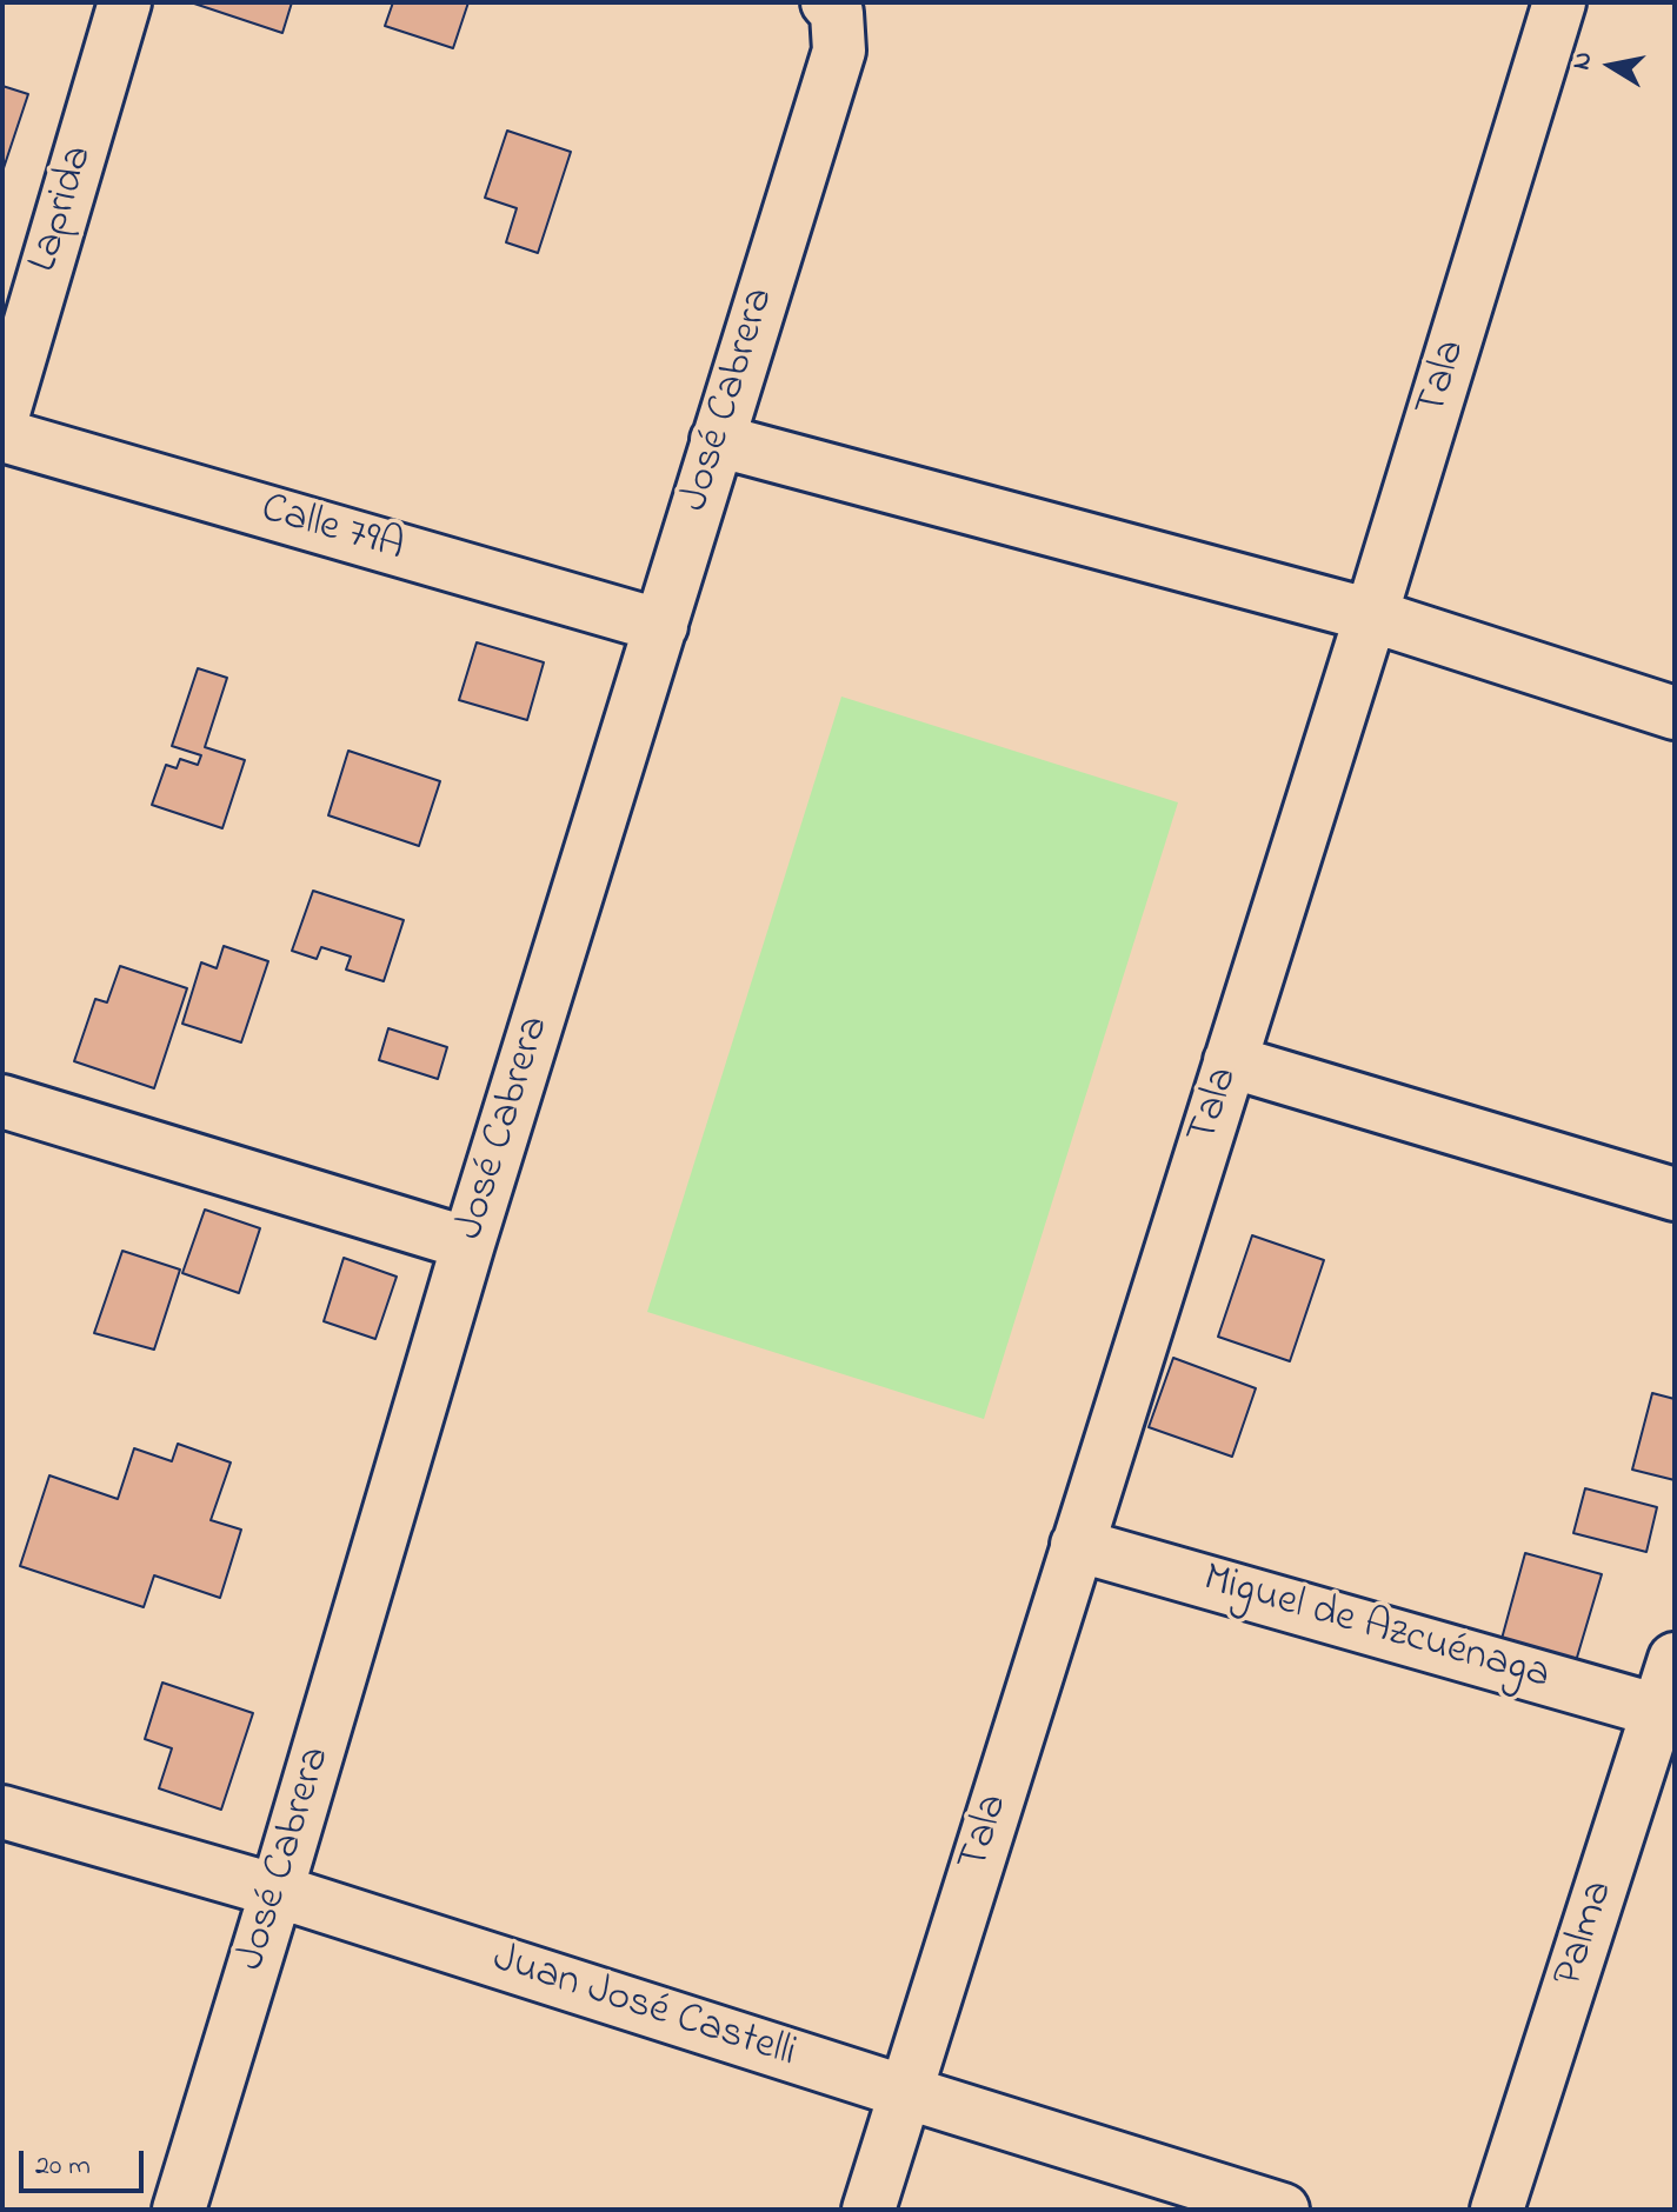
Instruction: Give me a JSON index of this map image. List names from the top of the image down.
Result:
{
  "streets": {
    "street": [
      "Laprida",
      "Tala",
      "José Cabrera",
      "Calle 79A",
      "Miguel de Azcuénaga",
      "Palma",
      "Juan José Castelli"
    ]
  },
  "crossings": [
    ["Tala", "Miguel de Azcuénaga"],
    ["Tala", "Juan José Castelli"],
    ["José Cabrera", "Calle 79A"],
    ["José Cabrera", "Juan José Castelli"],
    ["Miguel de Azcuénaga", "Palma"]
  ],
  "scale_bar": "20 m",
  "north": "left"
}
